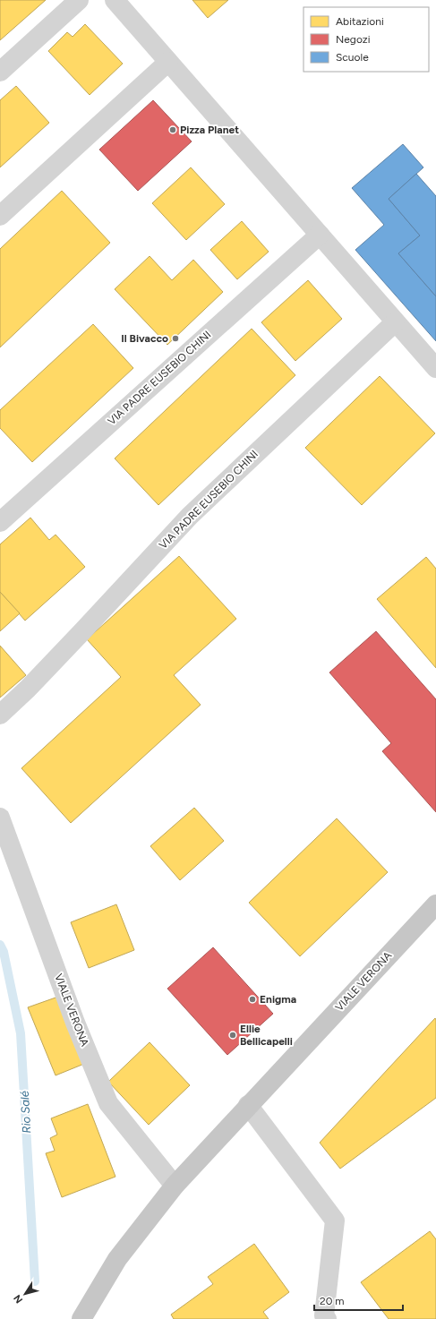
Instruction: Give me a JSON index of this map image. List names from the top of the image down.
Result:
{
  "streets": {
    "main road": ["VIALE VERONA"],
    "street": ["VIA PADRE EUSEBIO CHINI"]
  },
  "water": ["Rio Salé"],
  "places": [
    "Pizza Planet",
    "Il Bivacco",
    "Enigma",
    "Ellie Bellicapelli"
  ],
  "legend": ["Abitazioni", "Negozi", "Scuole"],
  "scale_bar": "20 m",
  "north": "bottom left"
}
